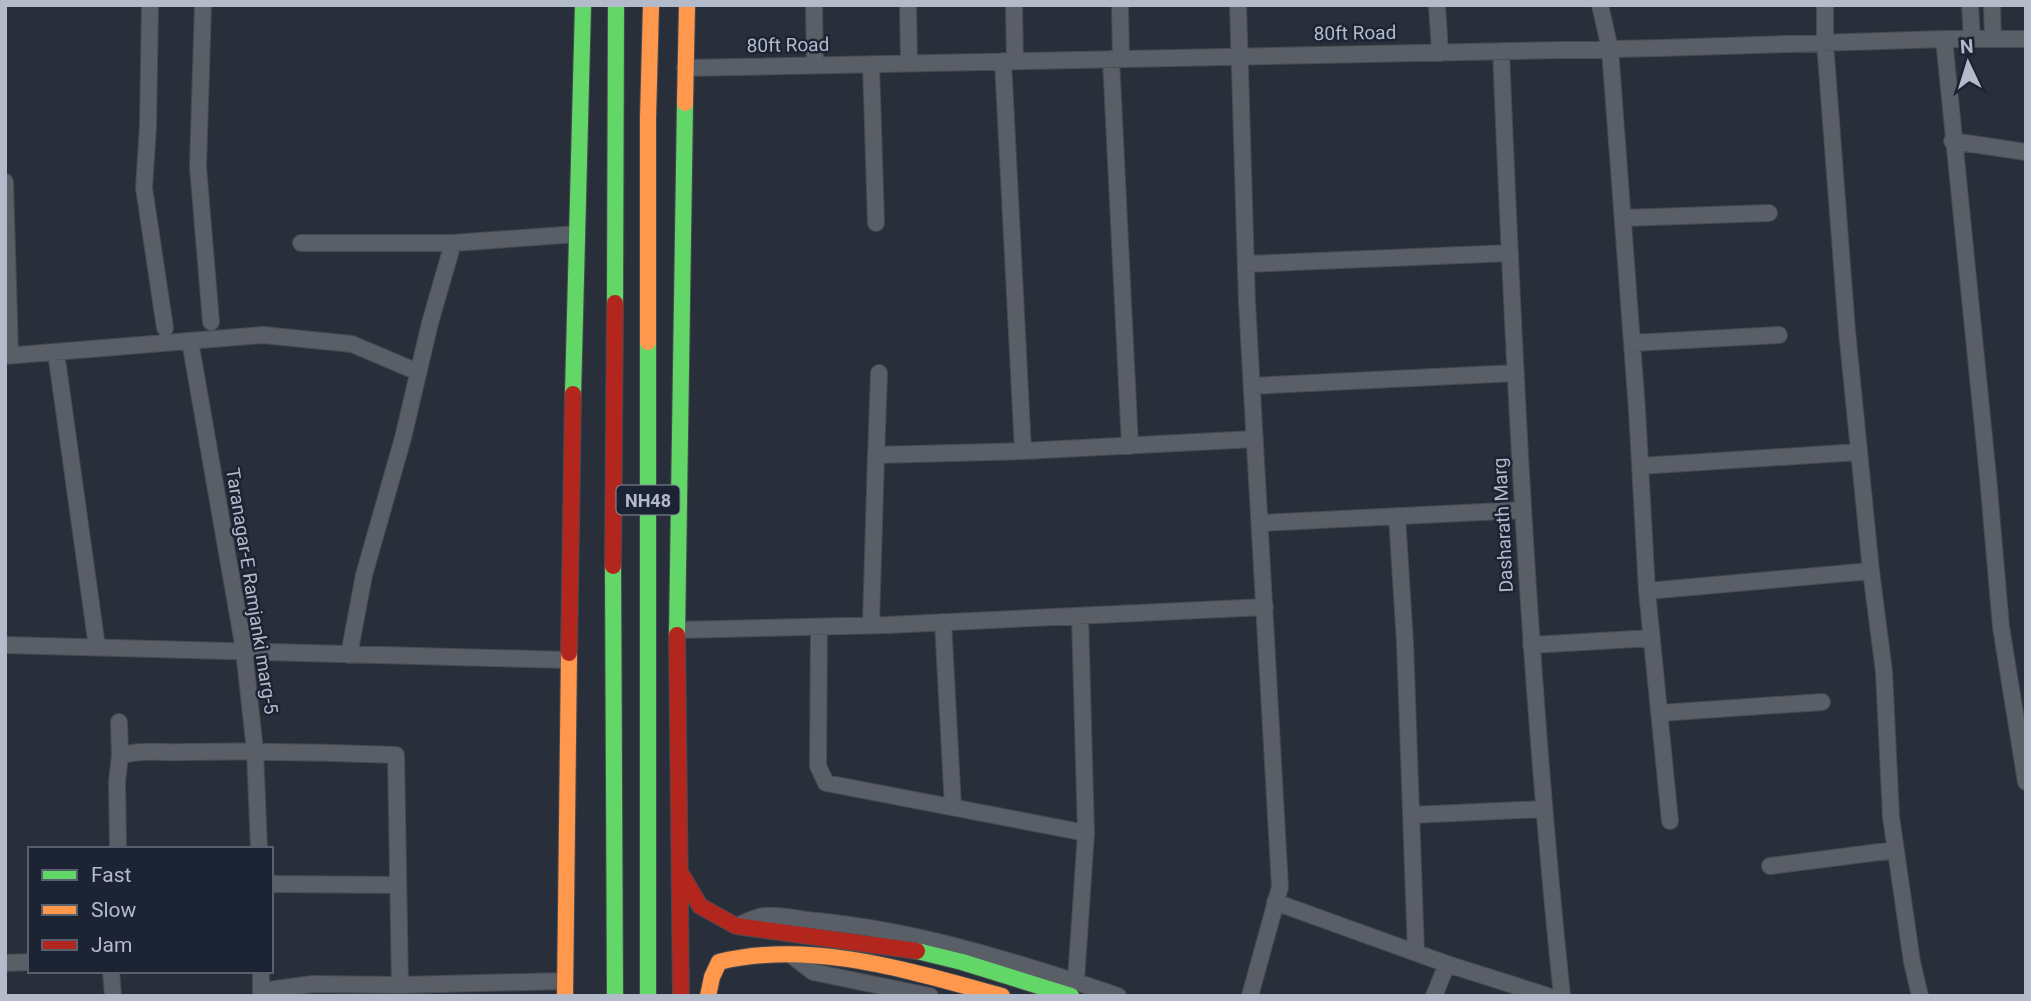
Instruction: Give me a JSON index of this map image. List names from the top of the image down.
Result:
{
  "streets": {
    "main road": ["NH48"],
    "street": ["80ft Road", "Dasharath Marg", "Taranagar-E Ramjanki marg-5"]
  },
  "crossings": [
    ["80ft Road", "Dasharath Marg"]
  ],
  "legend": ["Fast", "Slow", "Jam"],
  "north": "top"
}
